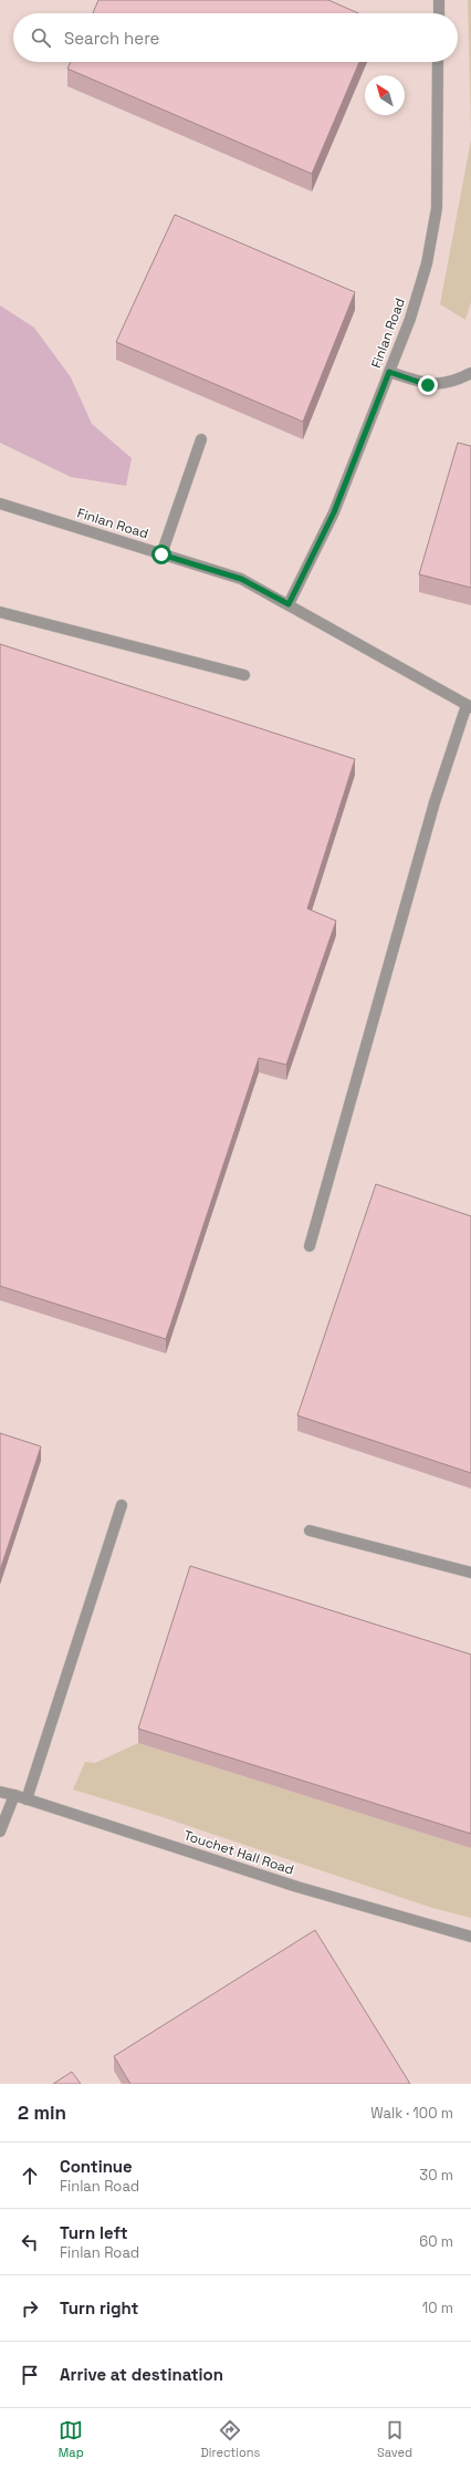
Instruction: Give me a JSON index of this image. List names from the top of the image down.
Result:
{
  "streets": {
    "street": ["Finlan Road", "Touchet Hall Road"]
  },
  "north": "top left",
  "page": {
    "search": "Search here",
    "heading": ["2 min", "Walk · 100 m"],
    "list": [
      ["Continue", "Finlan Road", "30 m"],
      ["Turn left", "Finlan Road", "60 m"],
      ["Turn right", "10 m"],
      "Arrive at destination"
    ],
    "nav": ["Map", "Directions", "Saved"]
  }
}
